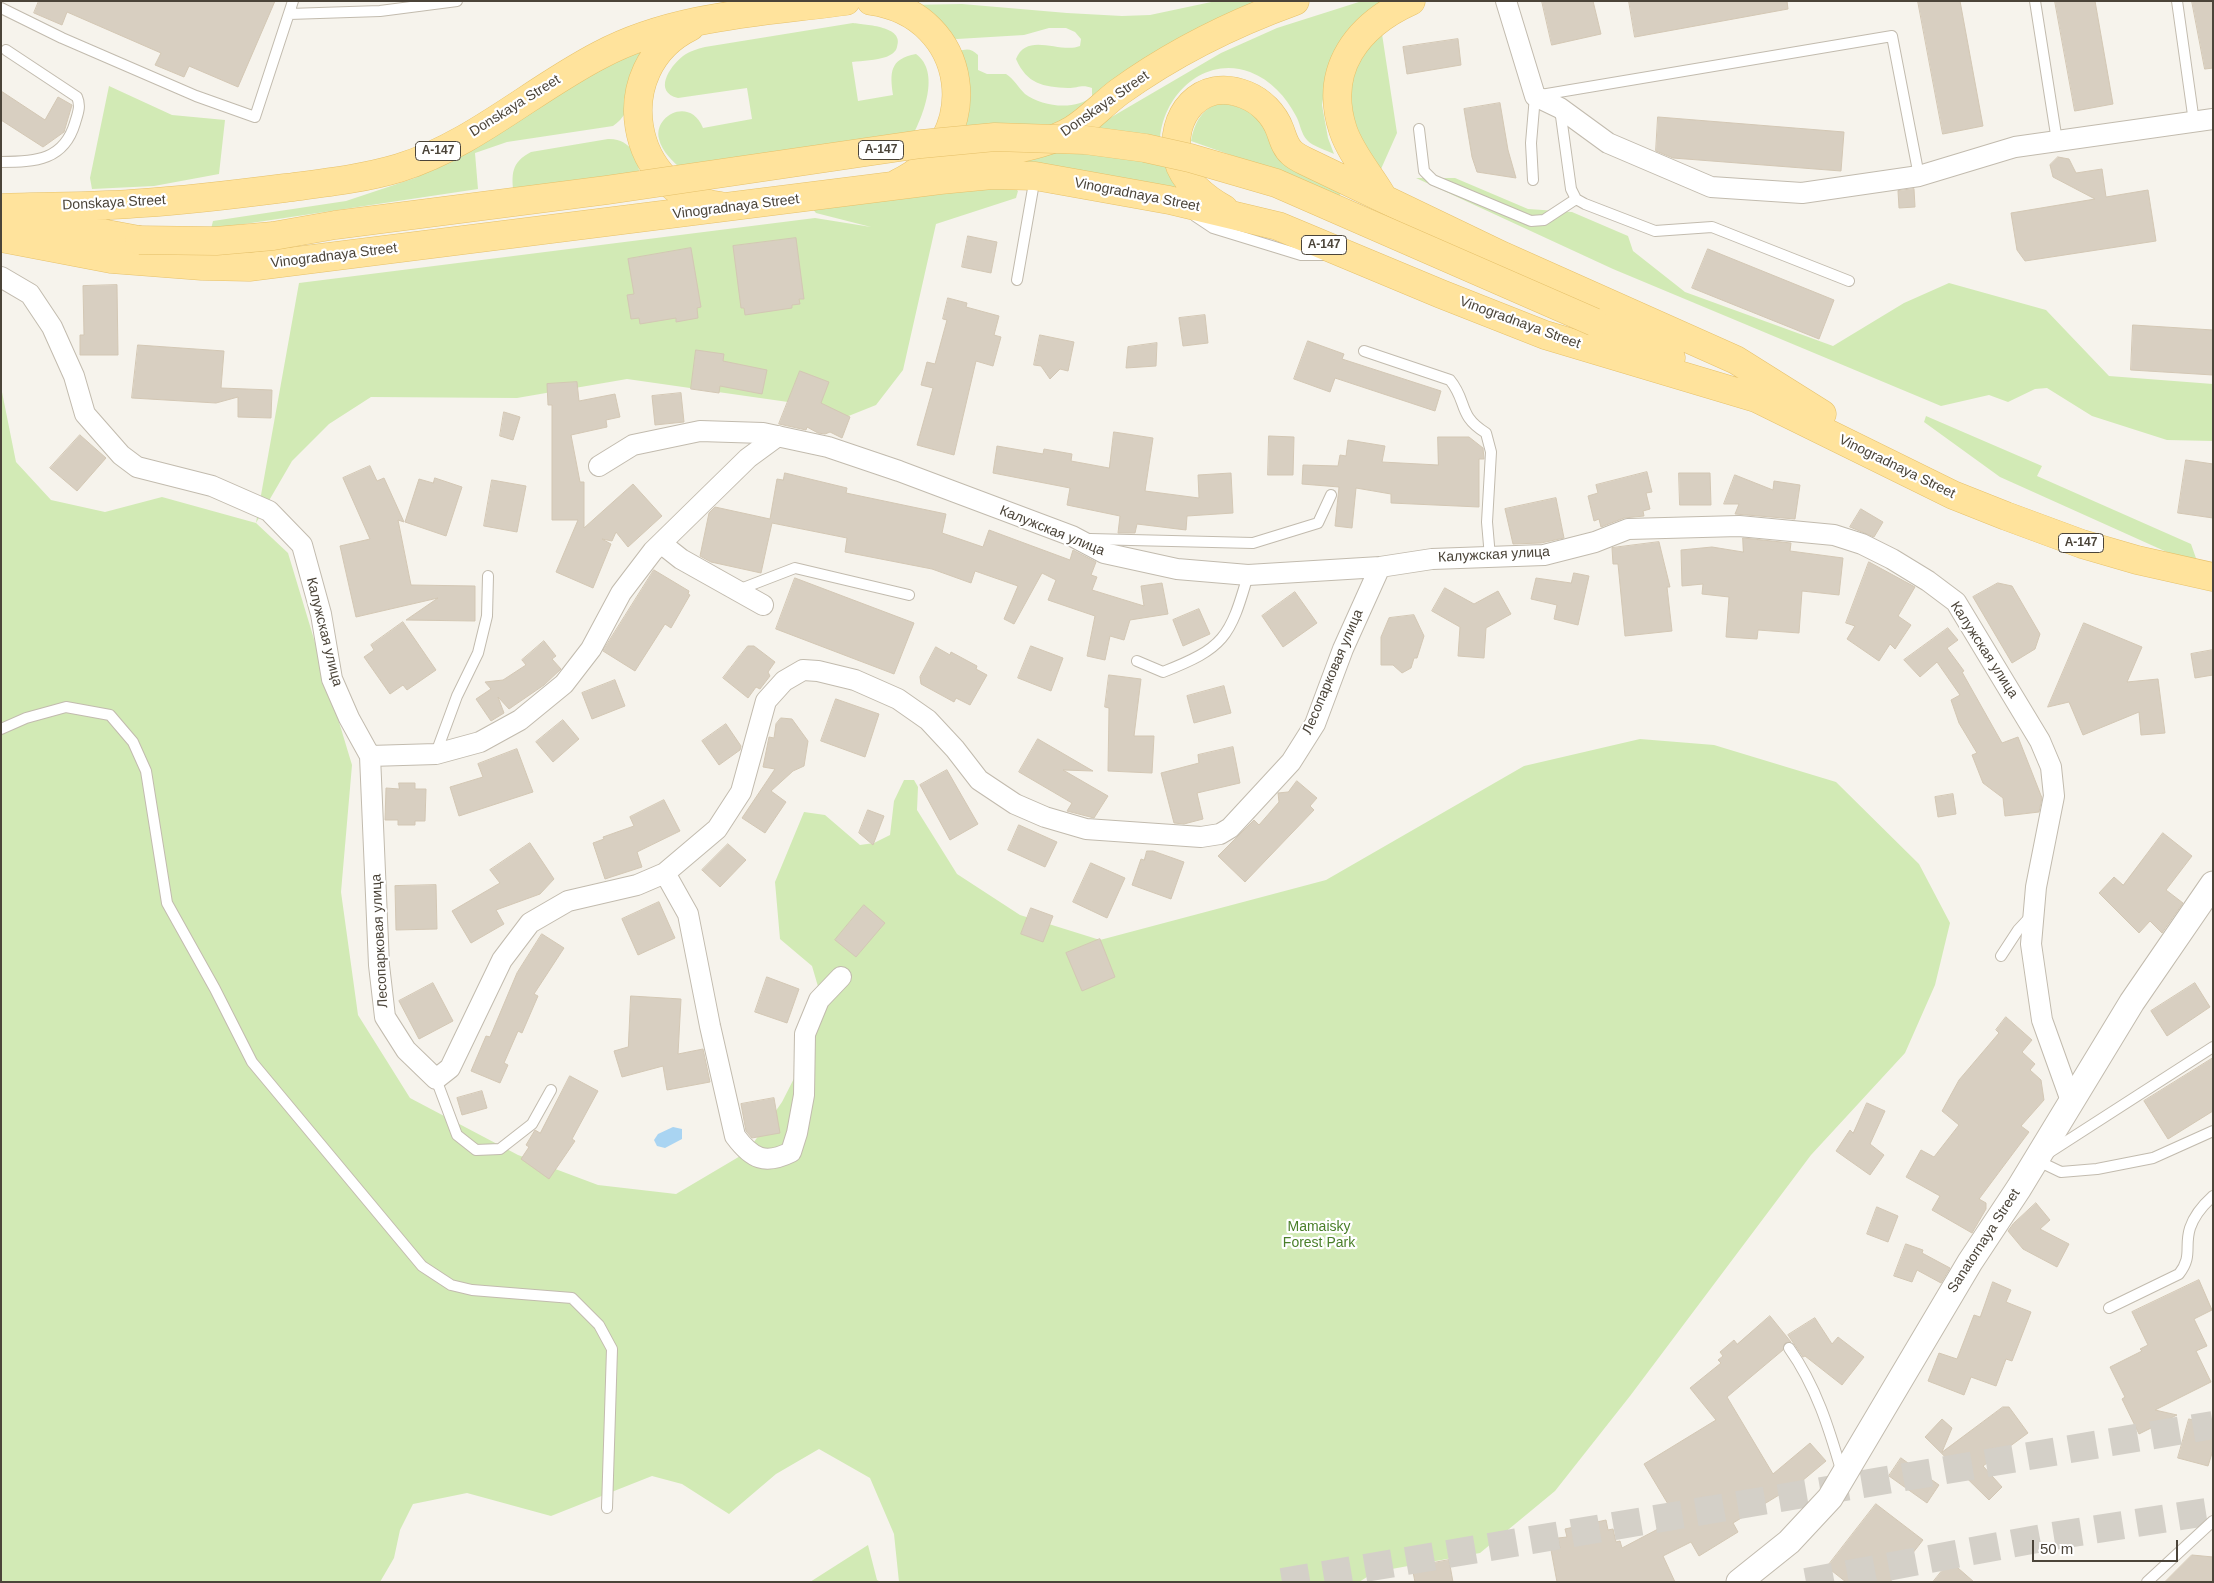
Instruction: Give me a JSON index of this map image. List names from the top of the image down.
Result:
{
  "streets": {
    "main road": ["Donskaya Street", "А-147", "Vinogradnaya Street"],
    "street": ["Калужская улица", "Лесопарковая улица", "Sanatornaya Street"]
  },
  "crossings": [
    ["Donskaya Street", "А-147"],
    ["Donskaya Street", "Vinogradnaya Street"],
    ["А-147", "Vinogradnaya Street"],
    ["Калужская улица", "Лесопарковая улица"],
    ["Калужская улица", "Sanatornaya Street"]
  ],
  "parks": ["Mamaisky Forest Park"],
  "scale_bar": "50 m"
}
